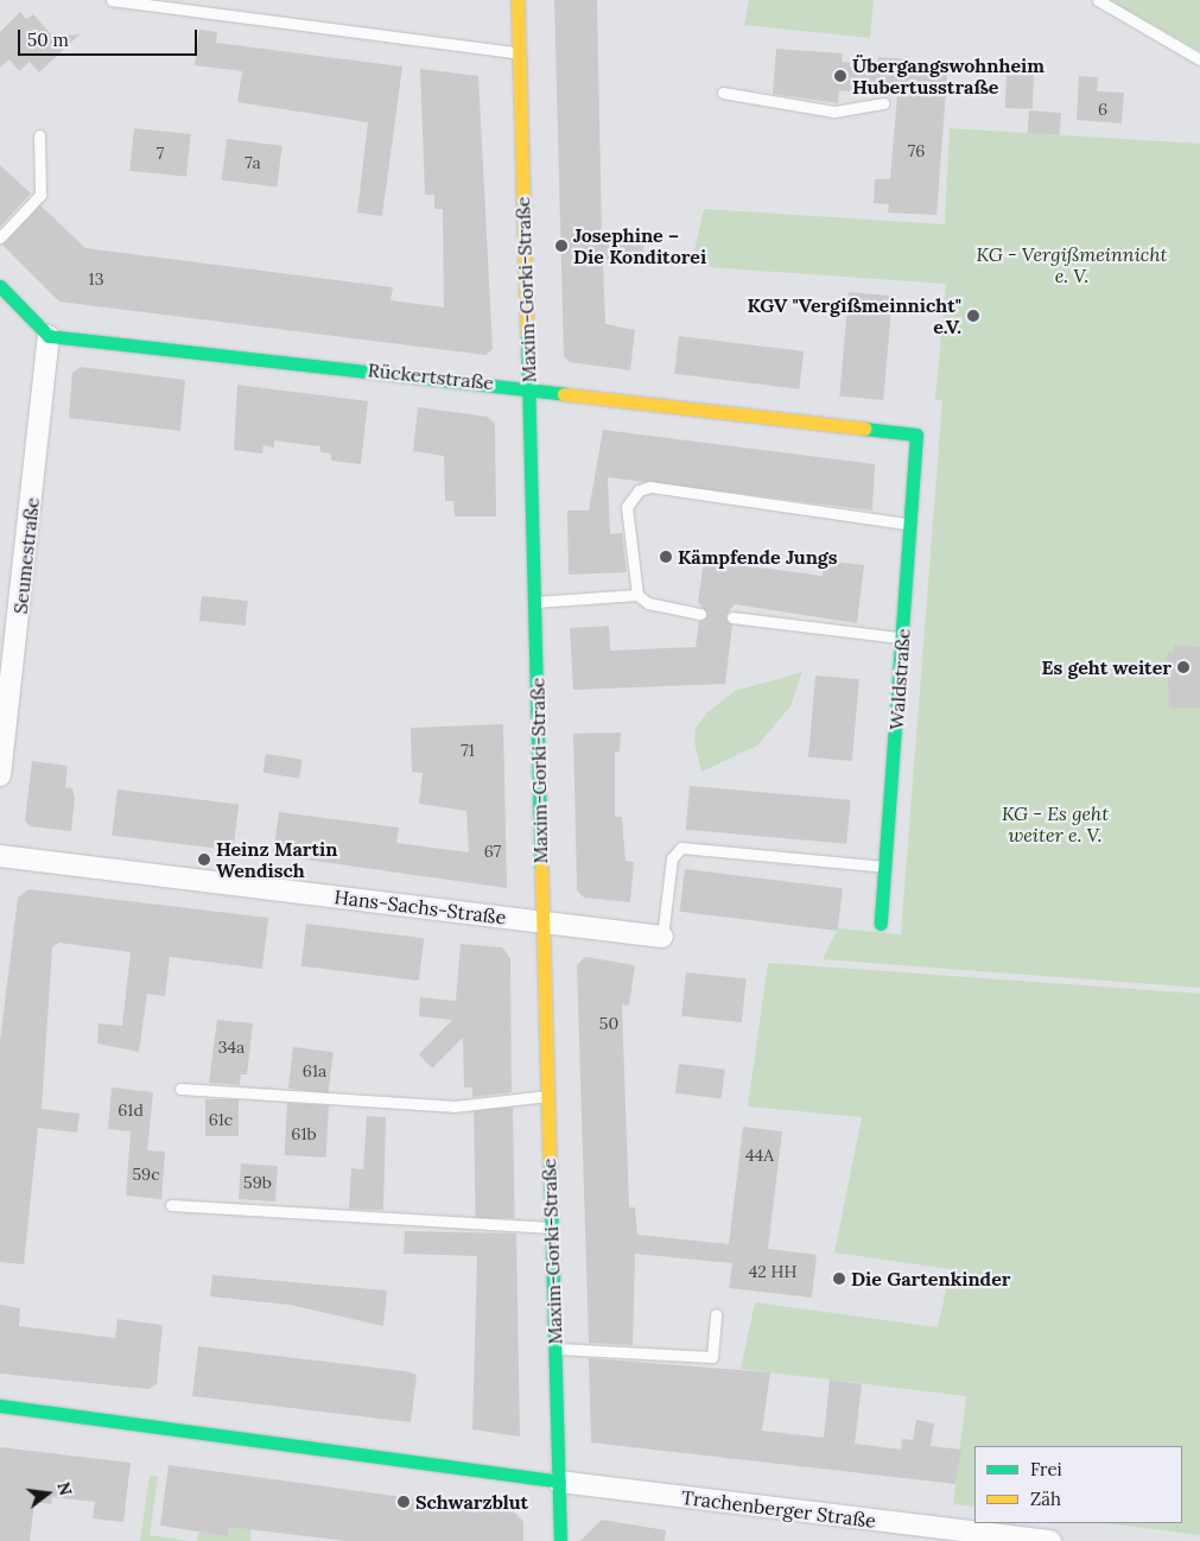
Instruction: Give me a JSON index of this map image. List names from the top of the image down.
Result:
{
  "streets": {
    "street": [
      "Maxim-Gorki-Straße",
      "Rückertstraße",
      "Seumestraße",
      "Waldstraße",
      "Hans-Sachs-Straße",
      "Trachenberger Straße"
    ]
  },
  "crossings": [
    ["Maxim-Gorki-Straße", "Rückertstraße"],
    ["Maxim-Gorki-Straße", "Hans-Sachs-Straße"],
    ["Maxim-Gorki-Straße", "Trachenberger Straße"],
    ["Rückertstraße", "Seumestraße"],
    ["Rückertstraße", "Waldstraße"]
  ],
  "parks": ["KG - Vergißmeinnicht e. V.", "KG - Es geht weiter e. V."],
  "places": [
    "Übergangswohnheim Hubertusstraße",
    "Josephine – Die Konditorei",
    "KGV \"Vergißmeinnicht\" e.V.",
    "Kämpfende Jungs",
    "Es geht weiter",
    "Heinz Martin Wendisch",
    "Die Gartenkinder",
    "Schwarzblut"
  ],
  "house_numbers": [
    "6",
    "76",
    "7",
    "7a",
    "13",
    "71",
    "67",
    "50",
    "34a",
    "61a",
    "61d",
    "61c",
    "61b",
    "44A",
    "59c",
    "59b",
    "42 HH"
  ],
  "legend": ["Frei", "Zäh"],
  "scale_bar": "50 m",
  "north": "right"
}
